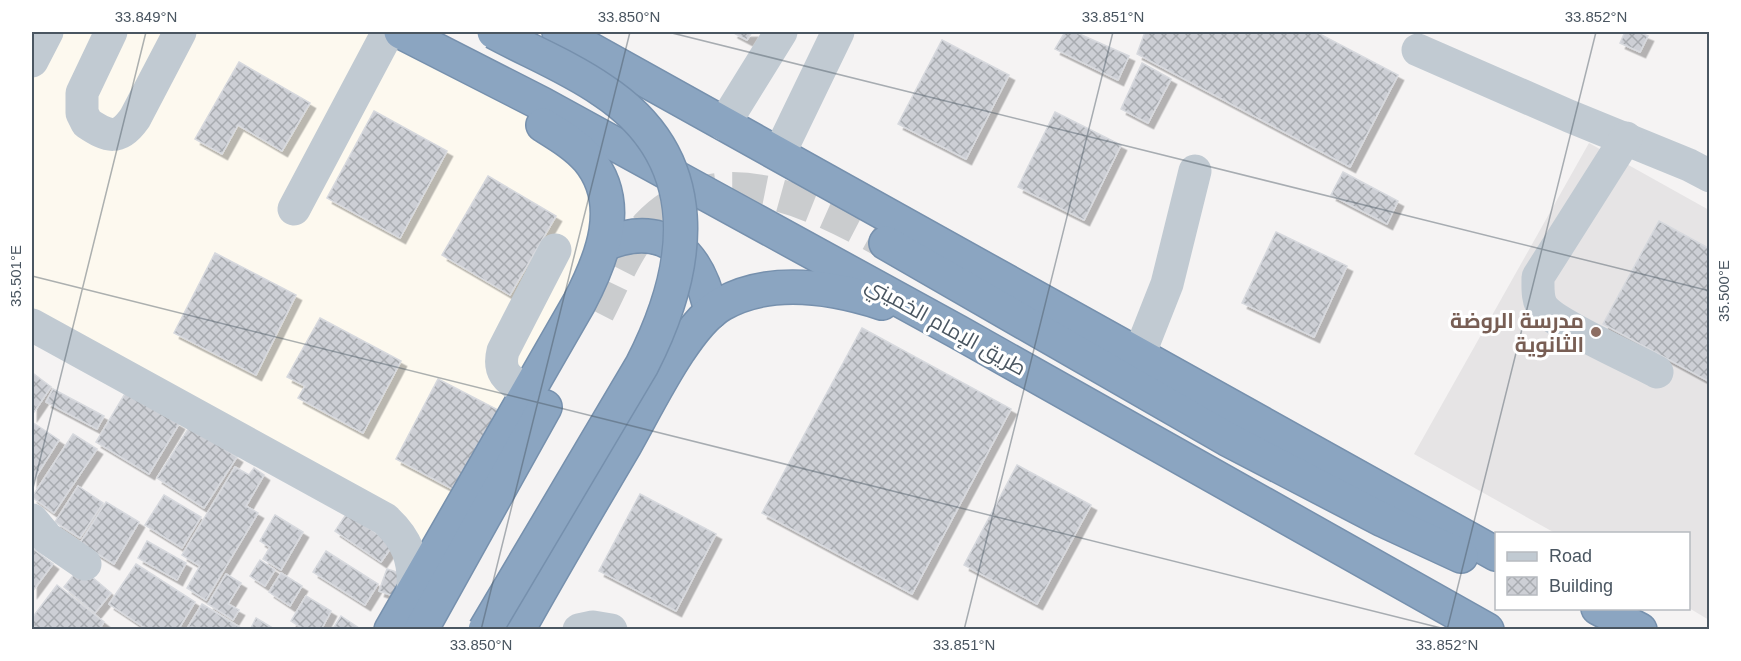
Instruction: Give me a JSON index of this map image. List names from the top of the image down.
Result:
{
  "streets": {
    "highway": ["طريق الإمام الخميني"]
  },
  "places": ["مدرسة الروضة الثانوية"],
  "legend": ["Road", "Building"],
  "coordinates": [
    "33.849°N",
    "33.850°N",
    "33.851°N",
    "33.852°N",
    "35.501°E",
    "35.500°E"
  ]
}
